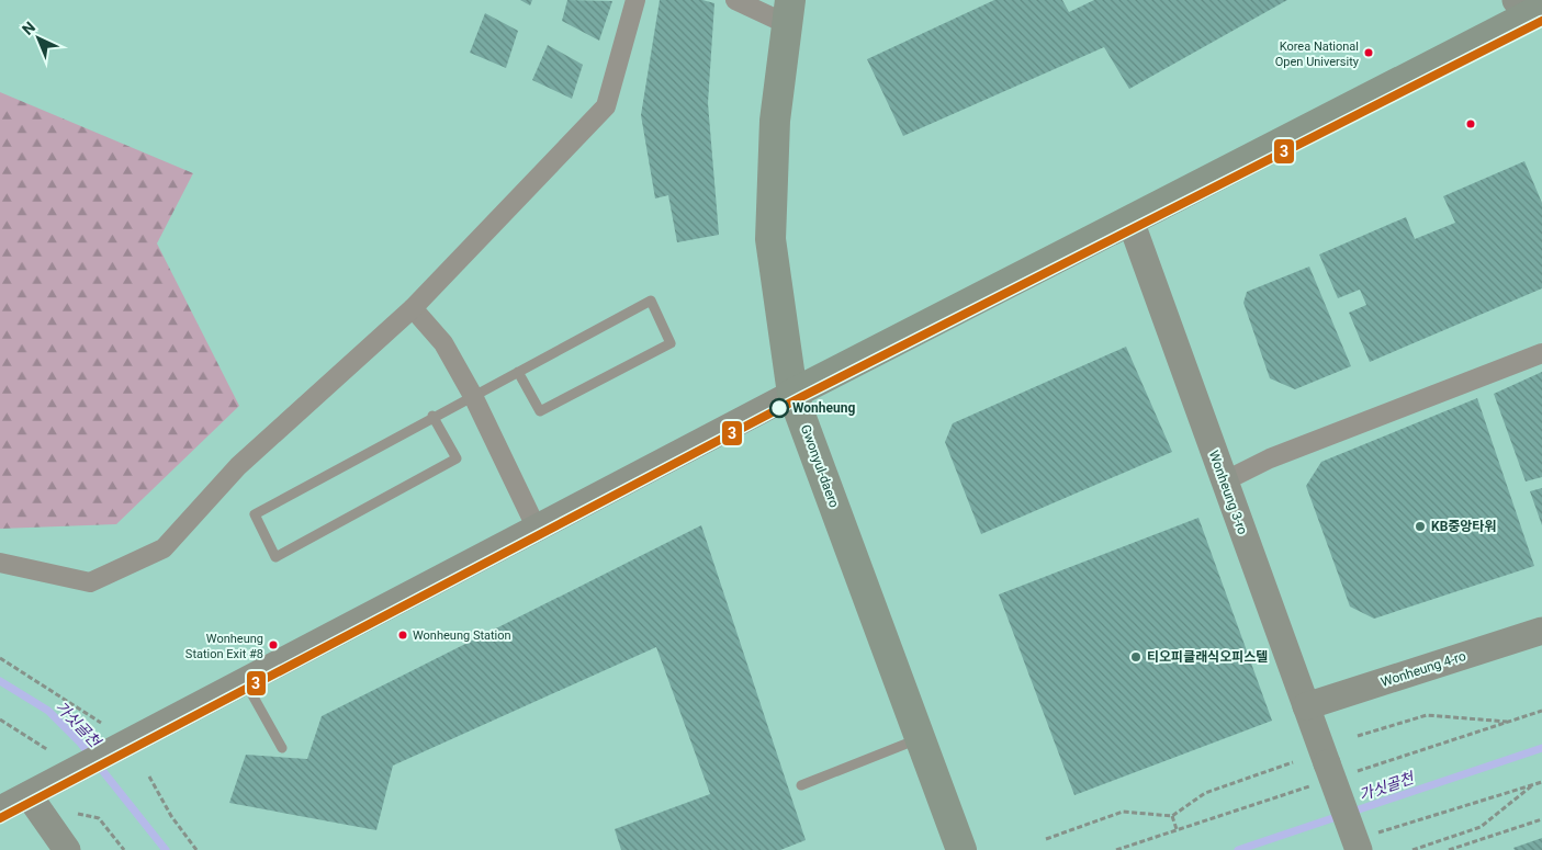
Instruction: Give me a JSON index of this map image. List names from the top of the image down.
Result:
{
  "streets": {
    "main road": ["Gwonyul-daero"],
    "street": ["Wonheung 3-ro", "Wonheung 4-ro"]
  },
  "crossings": [
    ["Wonheung 3-ro", "Wonheung 4-ro"]
  ],
  "water": ["가싯골천"],
  "places": [
    "Korea National Open University",
    "Wonheung",
    "KB중앙타워",
    "Wonheung Station",
    "Wonheung Station Exit #8",
    "티오피클래식오피스텔"
  ],
  "lines": ["transit line 3"],
  "north": "top left"
}
